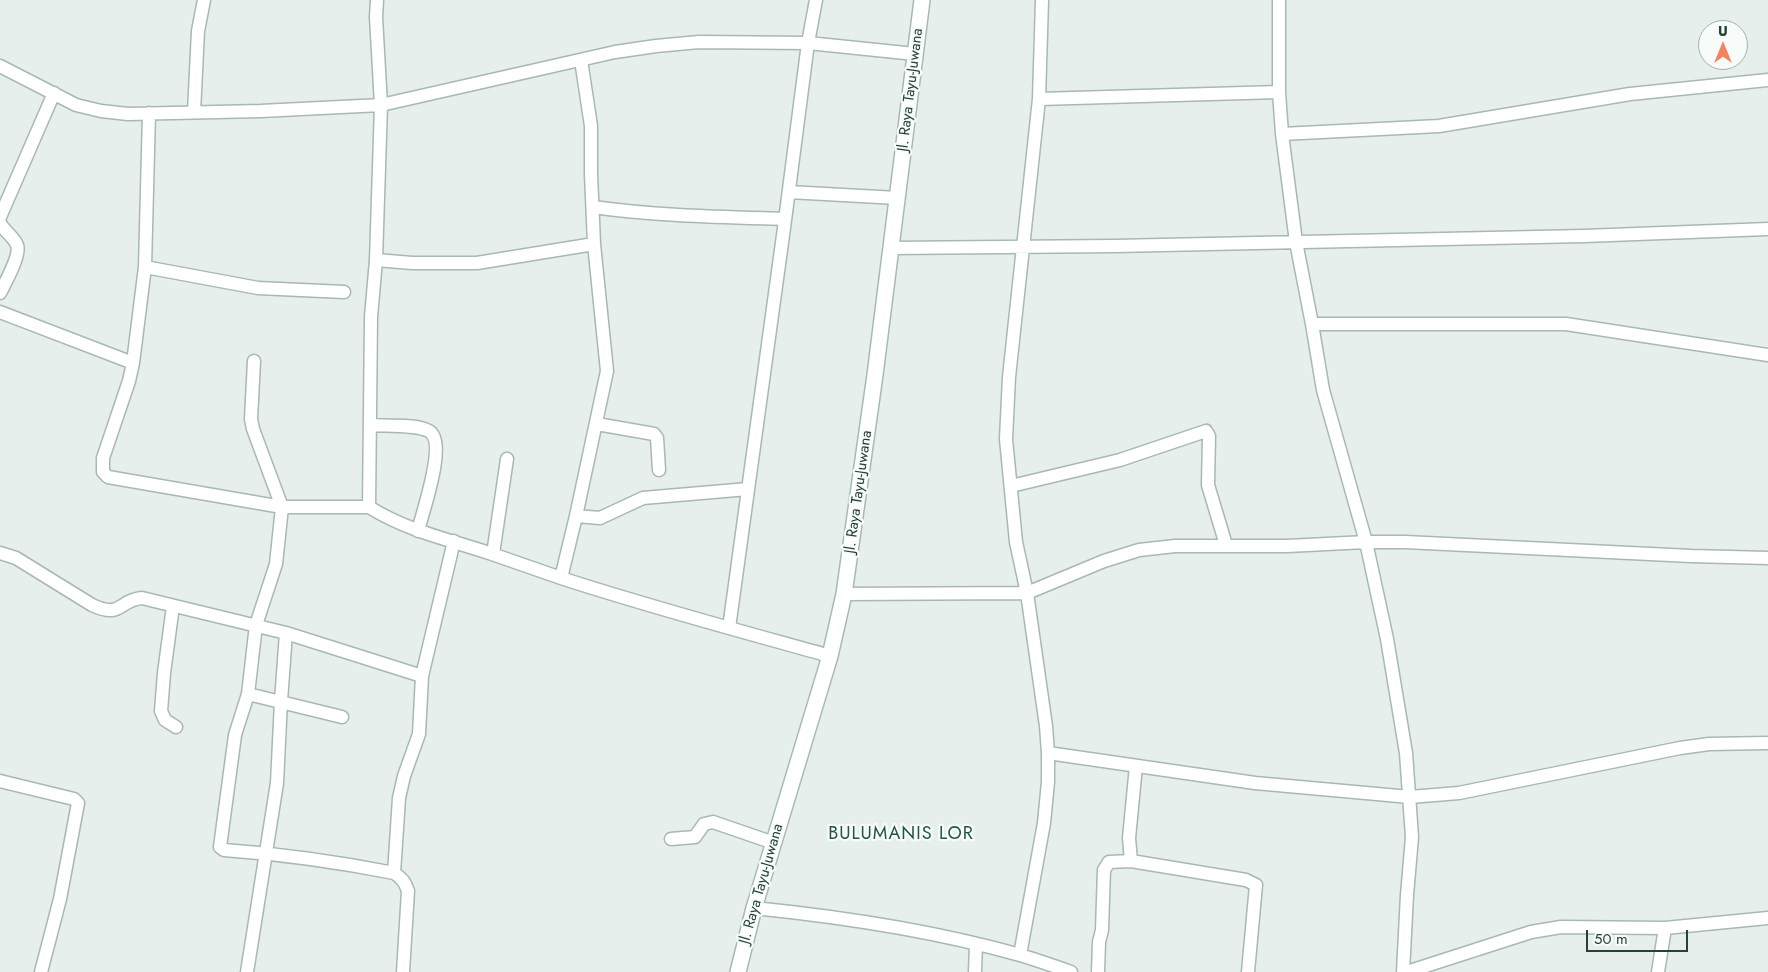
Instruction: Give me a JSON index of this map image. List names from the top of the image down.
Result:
{
  "streets": {
    "main road": ["Jl. Raya Tayu-Juwana"]
  },
  "districts": ["BULUMANIS LOR"],
  "scale_bar": "50 m",
  "north": "top"
}
